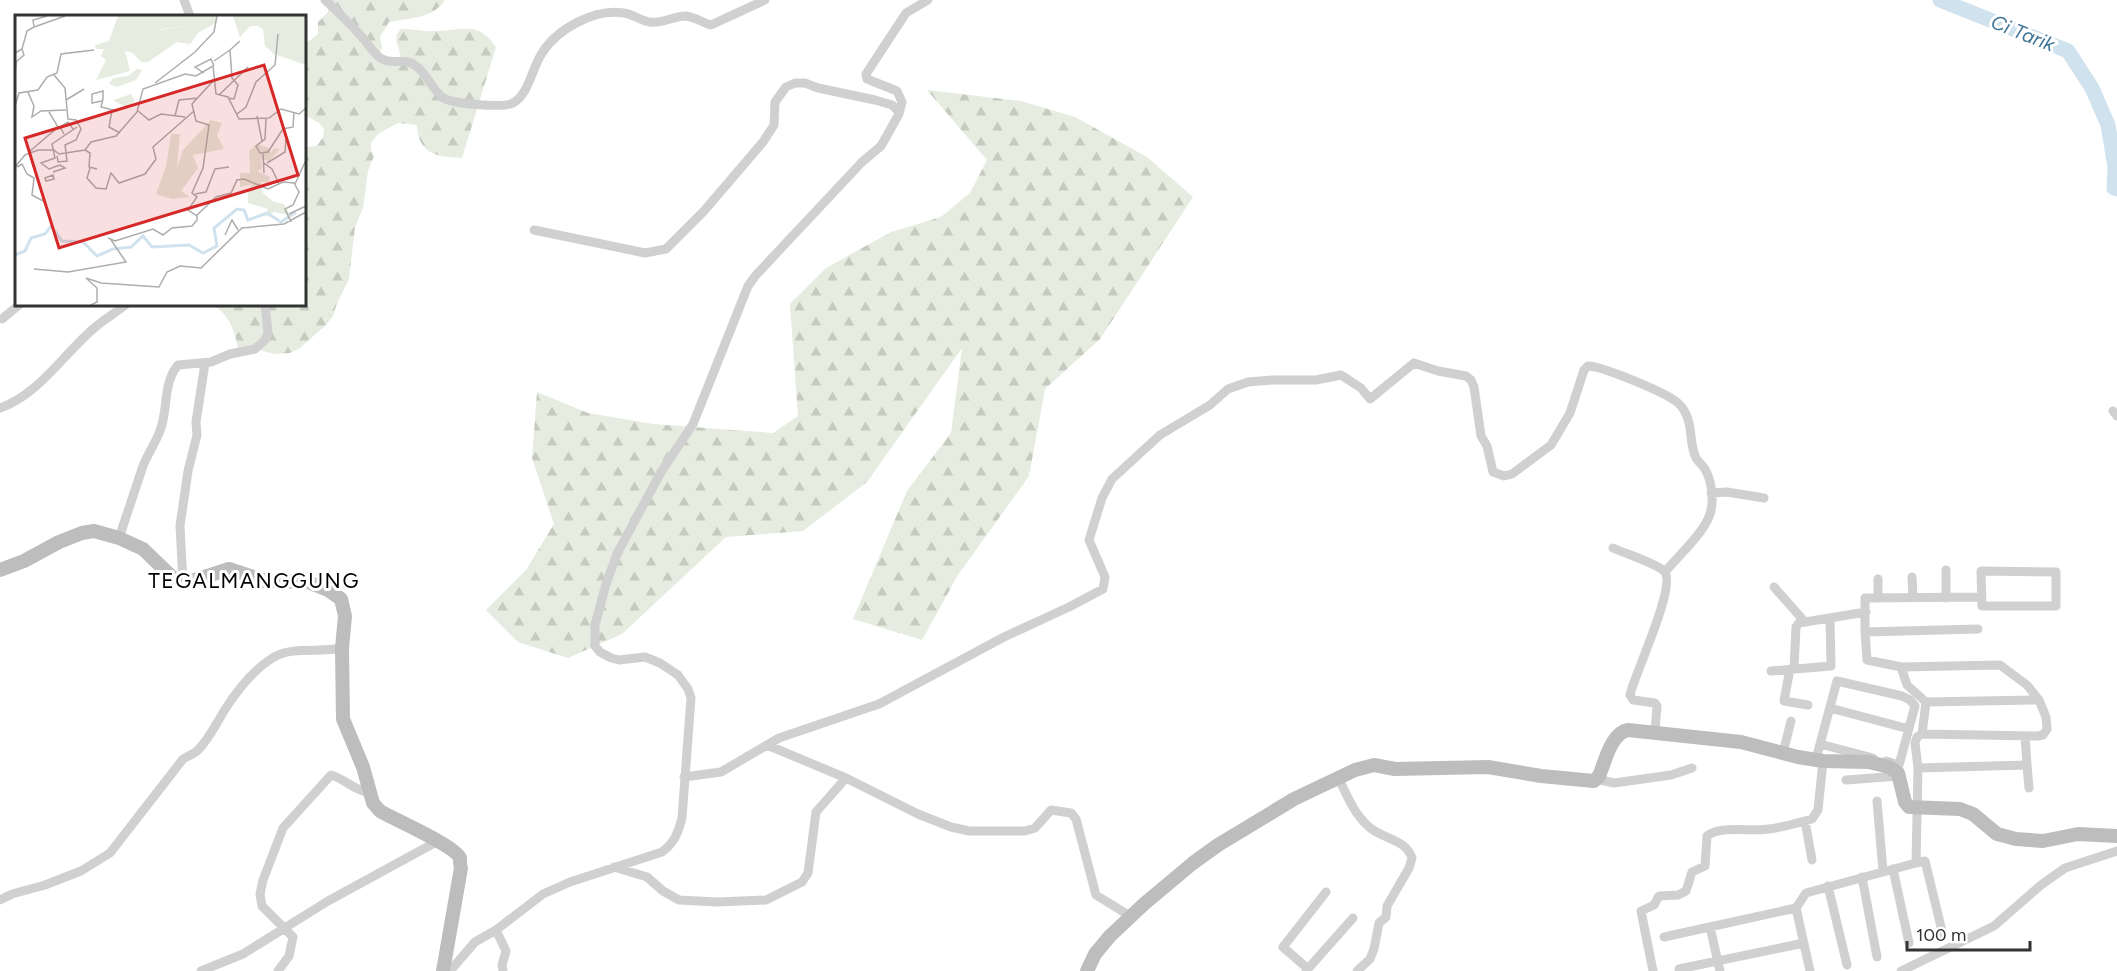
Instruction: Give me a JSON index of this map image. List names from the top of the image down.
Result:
{
  "districts": ["TEGALMANGGUNG"],
  "water": ["Ci Tarik"],
  "scale_bar": "100 m"
}
